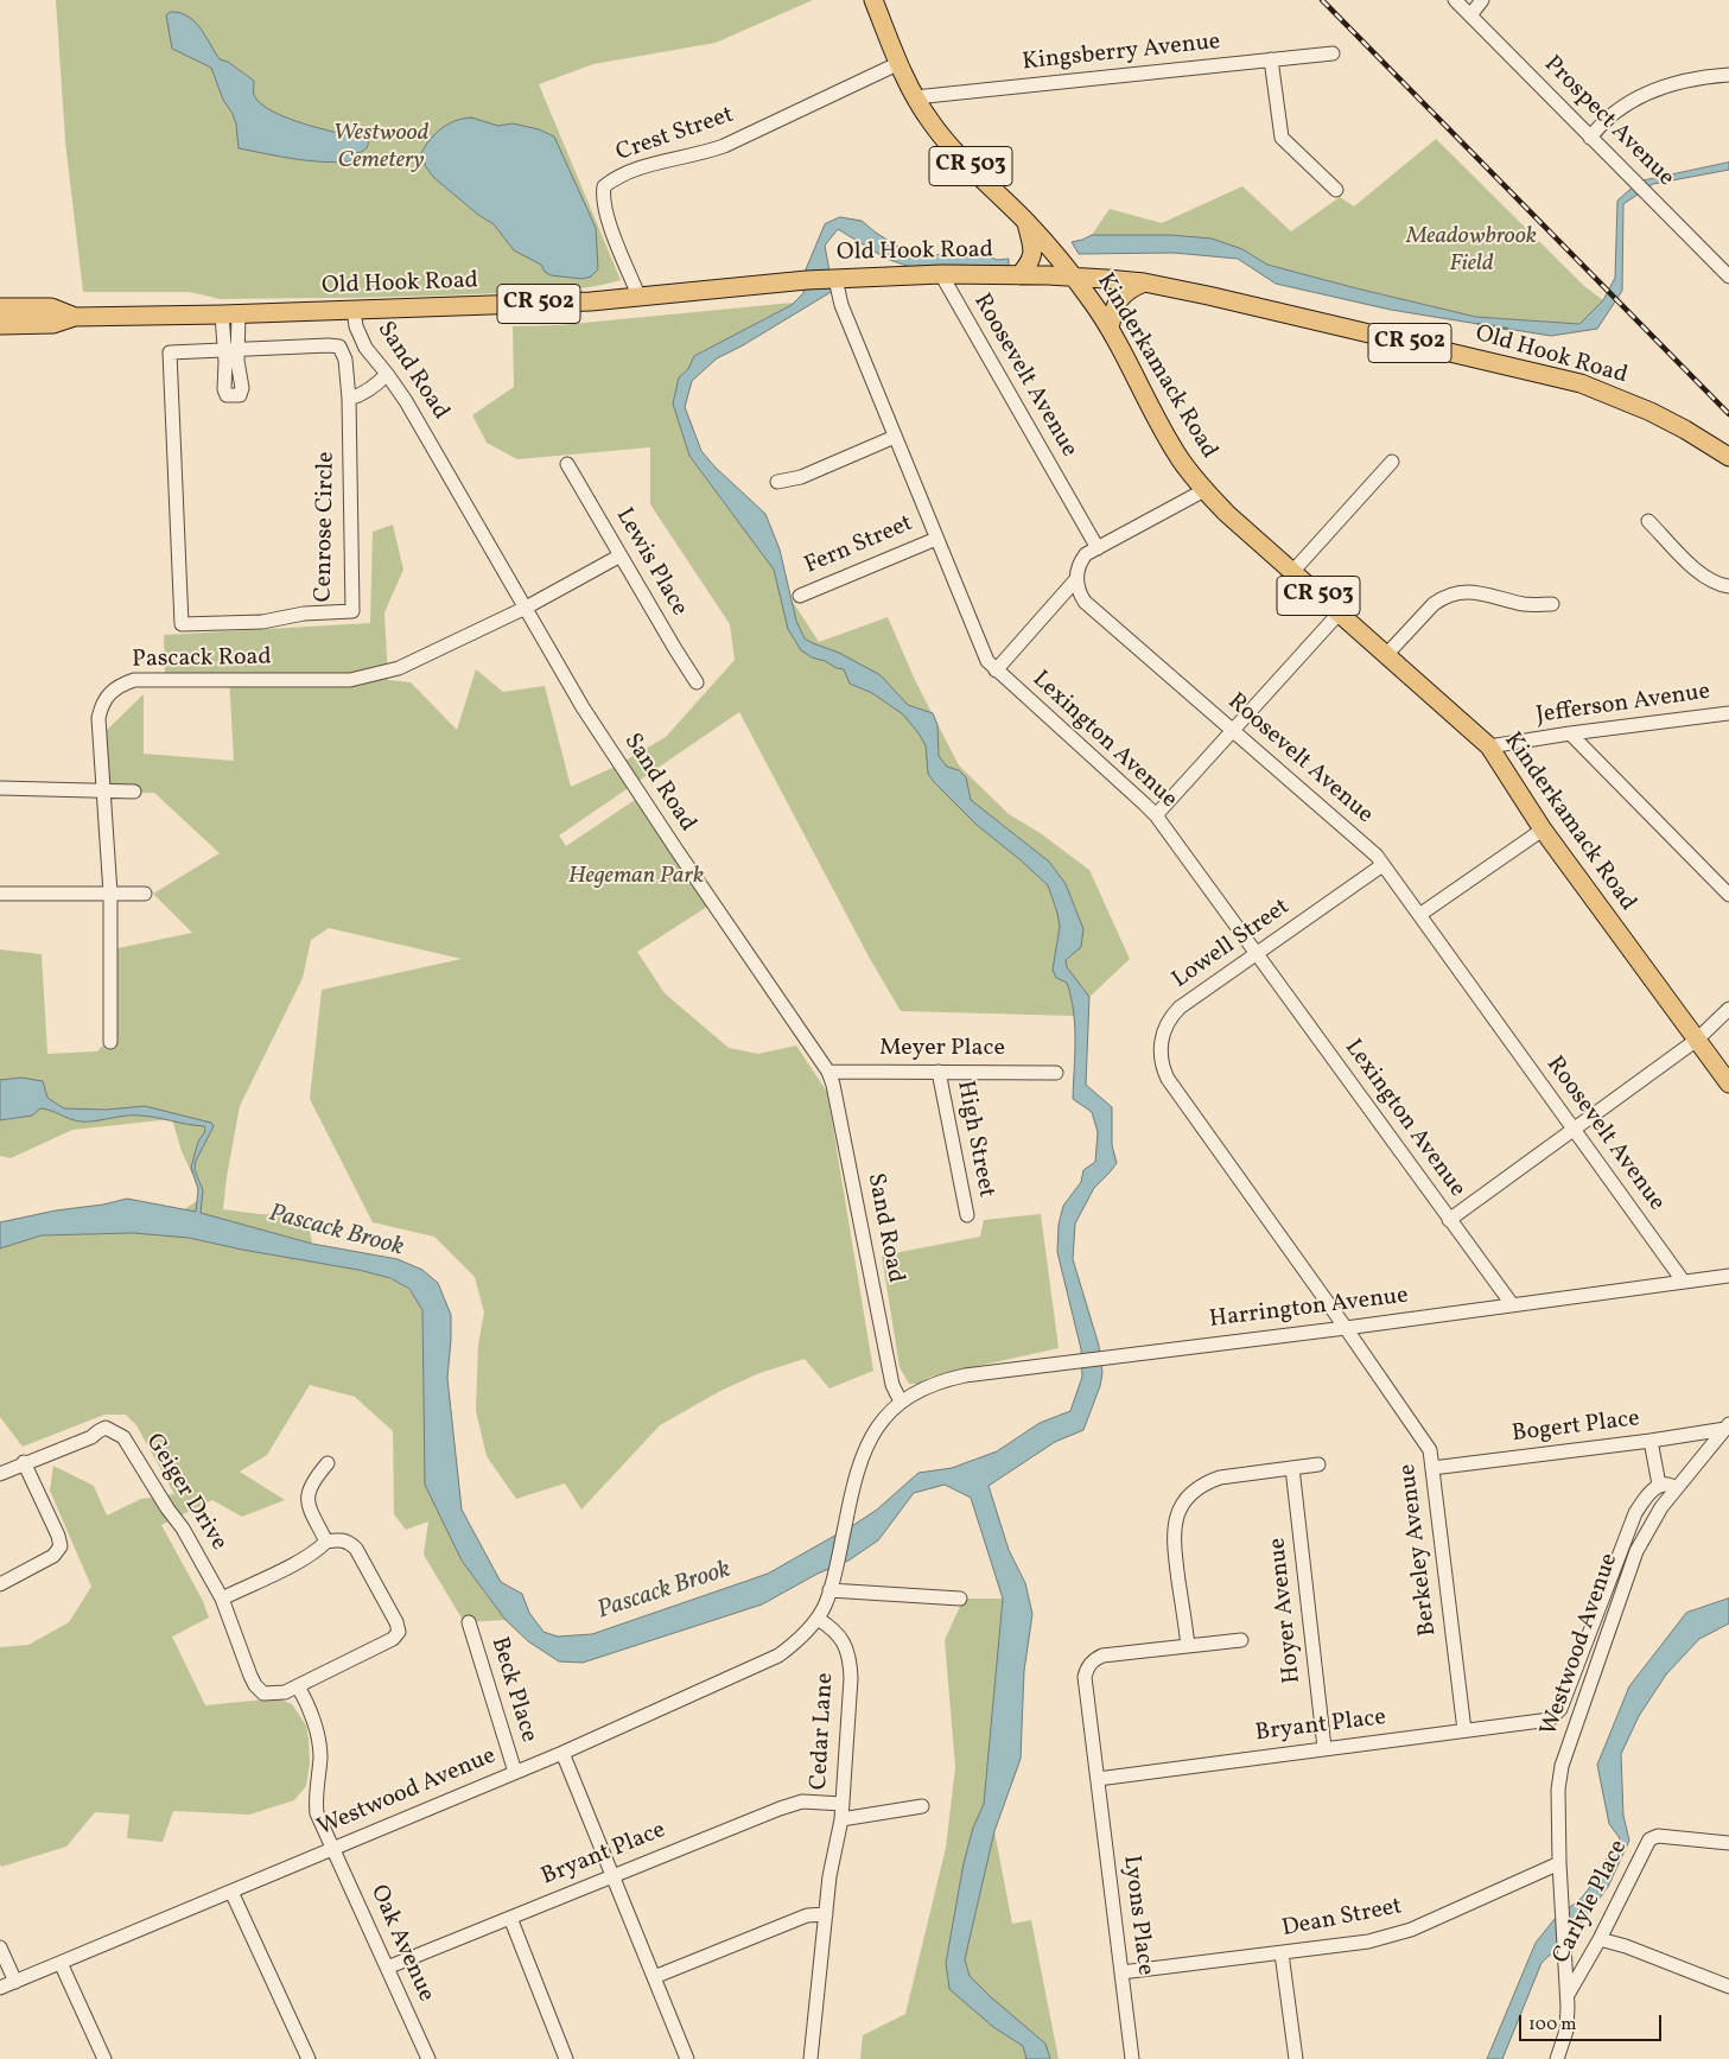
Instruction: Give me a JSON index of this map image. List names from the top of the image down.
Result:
{
  "streets": {
    "main road": [
      "CR 503",
      "Old Hook Road",
      "CR 502",
      "Kinderkamack Road"
    ],
    "street": [
      "Kingsberry Avenue",
      "Prospect Avenue",
      "Crest Street",
      "Sand Road",
      "Roosevelt Avenue",
      "Cenrose Circle",
      "Fern Street",
      "Lewis Place",
      "Pascack Road",
      "Jefferson Avenue",
      "Lexington Avenue",
      "Lowell Street",
      "Meyer Place",
      "High Street",
      "Harrington Avenue",
      "Bogert Place",
      "Geiger Drive",
      "Berkeley Avenue",
      "Hoyer Avenue",
      "Westwood Avenue",
      "Beck Place",
      "Bryant Place",
      "Cedar Lane",
      "Carlyle Place",
      "Lyons Place",
      "Dean Street",
      "Oak Avenue"
    ]
  },
  "crossings": [
    ["Kingsberry Avenue", "Kinderkamack Road"],
    ["Crest Street", "Old Hook Road"],
    ["Crest Street", "Kinderkamack Road"],
    ["Old Hook Road", "Kinderkamack Road"],
    ["Old Hook Road", "Sand Road"],
    ["Old Hook Road", "Roosevelt Avenue"],
    ["Old Hook Road", "Lexington Avenue"],
    ["Kinderkamack Road", "Jefferson Avenue"],
    ["Sand Road", "Pascack Road"],
    ["Sand Road", "Meyer Place"],
    ["Sand Road", "Harrington Avenue"],
    ["Roosevelt Avenue", "Lowell Street"],
    ["Roosevelt Avenue", "Harrington Avenue"],
    ["Fern Street", "Lexington Avenue"],
    ["Lewis Place", "Pascack Road"],
    ["Lexington Avenue", "Lowell Street"],
    ["Lexington Avenue", "Harrington Avenue"],
    ["Lowell Street", "Berkeley Avenue"],
    ["Meyer Place", "High Street"],
    ["Harrington Avenue", "Berkeley Avenue"],
    ["Bogert Place", "Berkeley Avenue"],
    ["Bogert Place", "Westwood Avenue"],
    ["Geiger Drive", "Oak Avenue"],
    ["Berkeley Avenue", "Bryant Place"],
    ["Hoyer Avenue", "Bryant Place"],
    ["Westwood Avenue", "Beck Place"],
    ["Westwood Avenue", "Cedar Lane"],
    ["Westwood Avenue", "Carlyle Place"],
    ["Westwood Avenue", "Dean Street"],
    ["Westwood Avenue", "Oak Avenue"],
    ["Bryant Place", "Cedar Lane"],
    ["Bryant Place", "Lyons Place"],
    ["Bryant Place", "Oak Avenue"],
    ["Lyons Place", "Dean Street"]
  ],
  "water": ["Pascack Brook"],
  "parks": ["Westwood Cemetery", "Meadowbrook Field", "Hegeman Park"],
  "scale_bar": "100 m"
}
